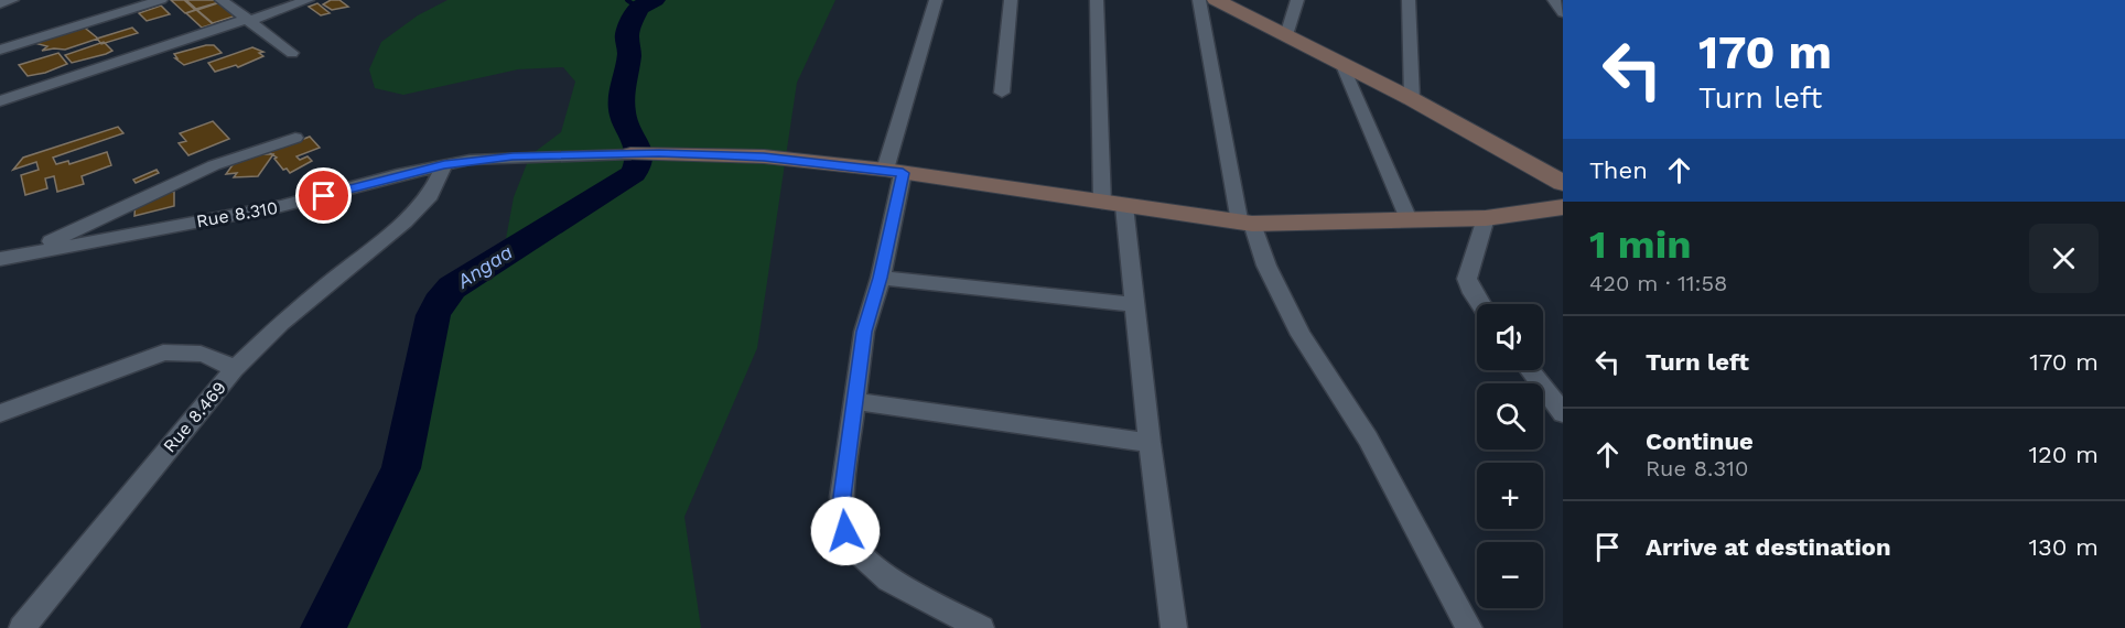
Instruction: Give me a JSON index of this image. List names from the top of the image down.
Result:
{
  "streets": {
    "street": ["Rue 8.310", "Rue 8.469"]
  },
  "water": ["Angaa"],
  "page": {
    "turn": ["170 m", "Turn left"],
    "then": "Then",
    "heading": ["1 min", "420 m · 11:58"],
    "map_buttons": ["+", "−"],
    "list": [
      {
        "name": "Turn left",
        "value": "170 m"
      },
      {
        "name": "Continue",
        "note": "Rue 8.310",
        "value": "120 m"
      },
      {
        "name": "Arrive at destination",
        "value": "130 m"
      }
    ]
  }
}
